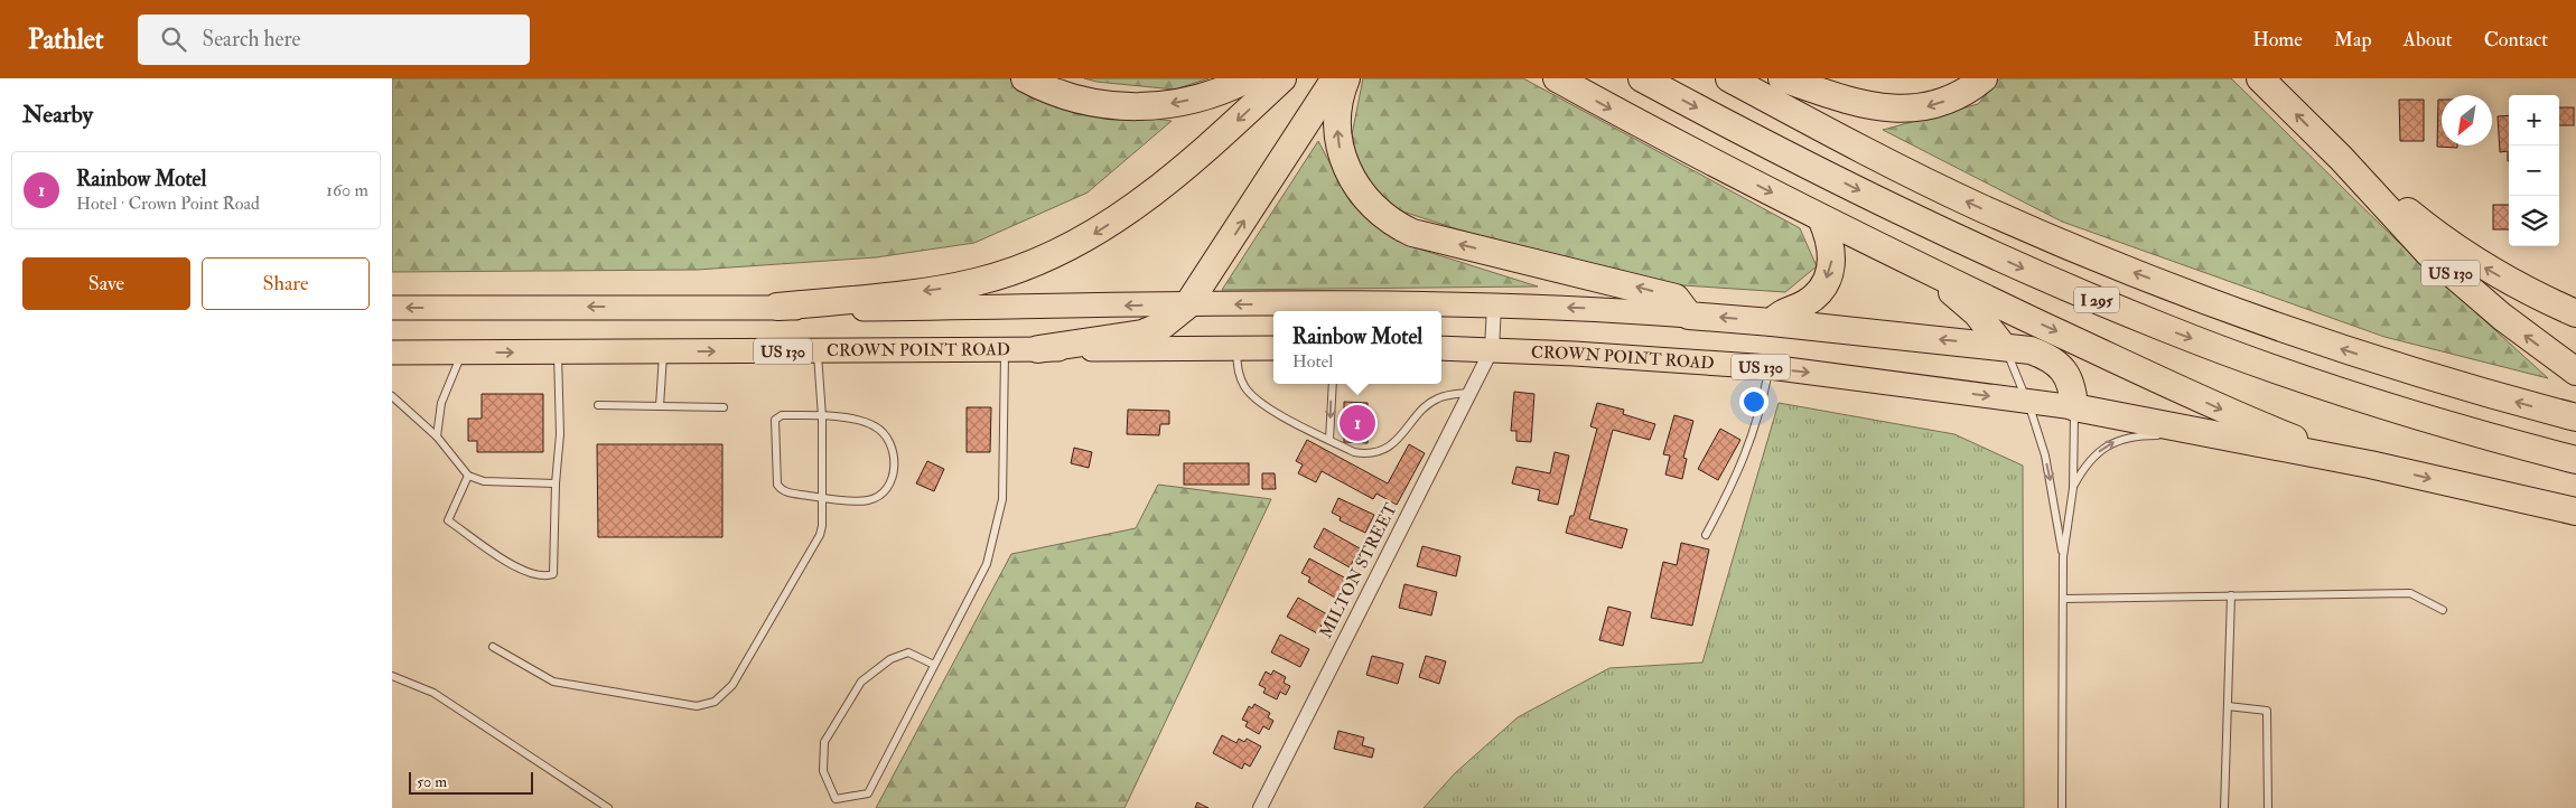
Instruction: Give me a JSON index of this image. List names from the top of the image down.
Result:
{
  "streets": {
    "highway": ["US 130", "I 295", "CROWN POINT ROAD"],
    "street": ["MILTON STREET"]
  },
  "crossings": [
    ["US 130", "CROWN POINT ROAD"],
    ["CROWN POINT ROAD", "MILTON STREET"]
  ],
  "scale_bar": "50 m",
  "north": "bottom left",
  "page": {
    "header": "Pathlet",
    "search": "Search here",
    "nav": [
      "Home",
      "Map",
      "About",
      "Contact"
    ],
    "heading": "Nearby",
    "map_buttons": ["+", "−"],
    "list": [
      {
        "mark": "1",
        "name": "Rainbow Motel",
        "note": "Hotel · Crown Point Road",
        "value": "160 m"
      }
    ],
    "buttons": ["Save", "Share"],
    "popup": ["Rainbow Motel", "Hotel"],
    "pins": "1",
    "scale": "50 m"
  }
}
